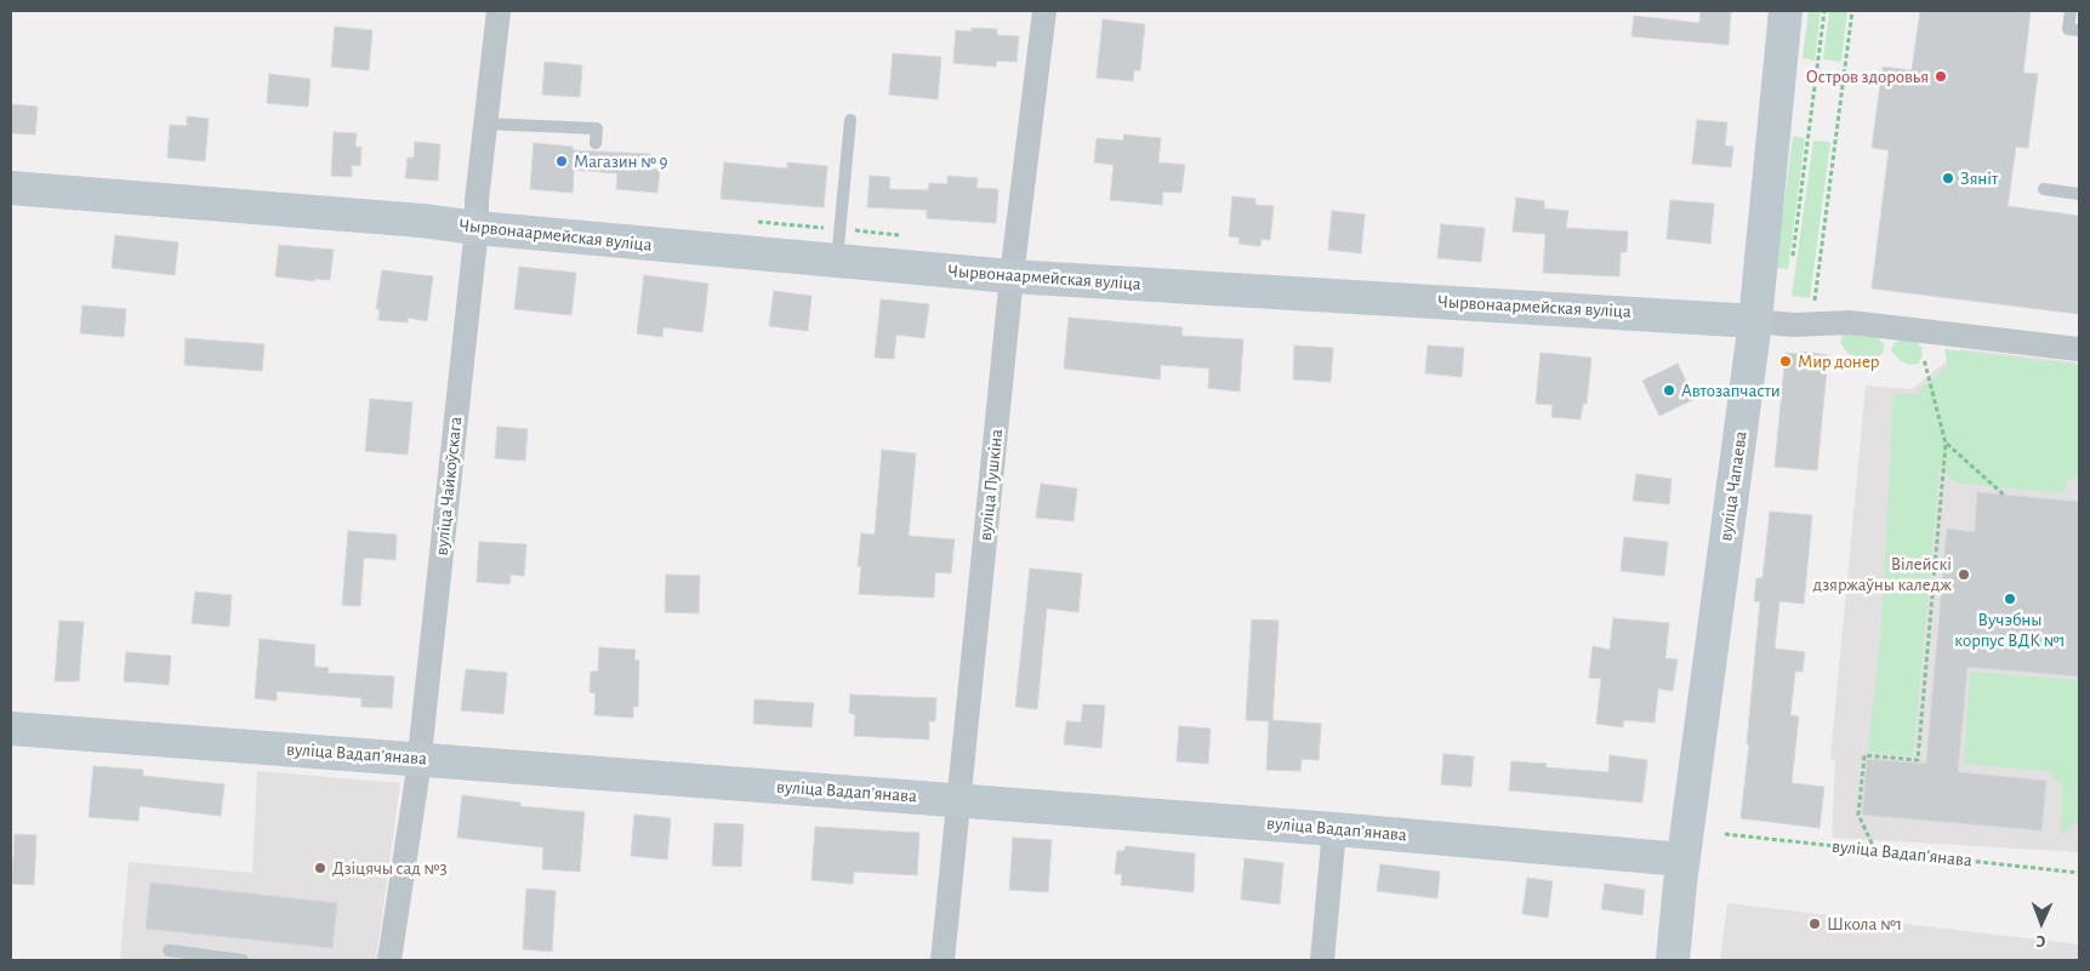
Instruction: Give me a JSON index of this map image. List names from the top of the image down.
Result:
{
  "streets": {
    "main road": ["Чырвонаармейская вуліца", "вуліца Чапаева", "вуліца Вадапʼянава"],
    "street": ["вуліца Пушкіна", "вуліца Чайкоўскага"]
  },
  "crossings": [
    ["Чырвонаармейская вуліца", "вуліца Пушкіна"],
    ["Чырвонаармейская вуліца", "вуліца Чайкоўскага"],
    ["Чырвонаармейская вуліца", "вуліца Чапаева"],
    ["вуліца Пушкіна", "вуліца Вадапʼянава"],
    ["вуліца Чайкоўскага", "вуліца Вадапʼянава"],
    ["вуліца Чапаева", "вуліца Вадапʼянава"]
  ],
  "places": [
    "Остров здоровья",
    "Магазин № 9",
    "Зяніт",
    "Мир донер",
    "Автозапчасти",
    "Вілейскі дзяржаўны каледж",
    "Вучэбны корпус ВДК №1",
    "Дзіцячы сад №3",
    "Школа №1"
  ],
  "north": "bottom"
}
